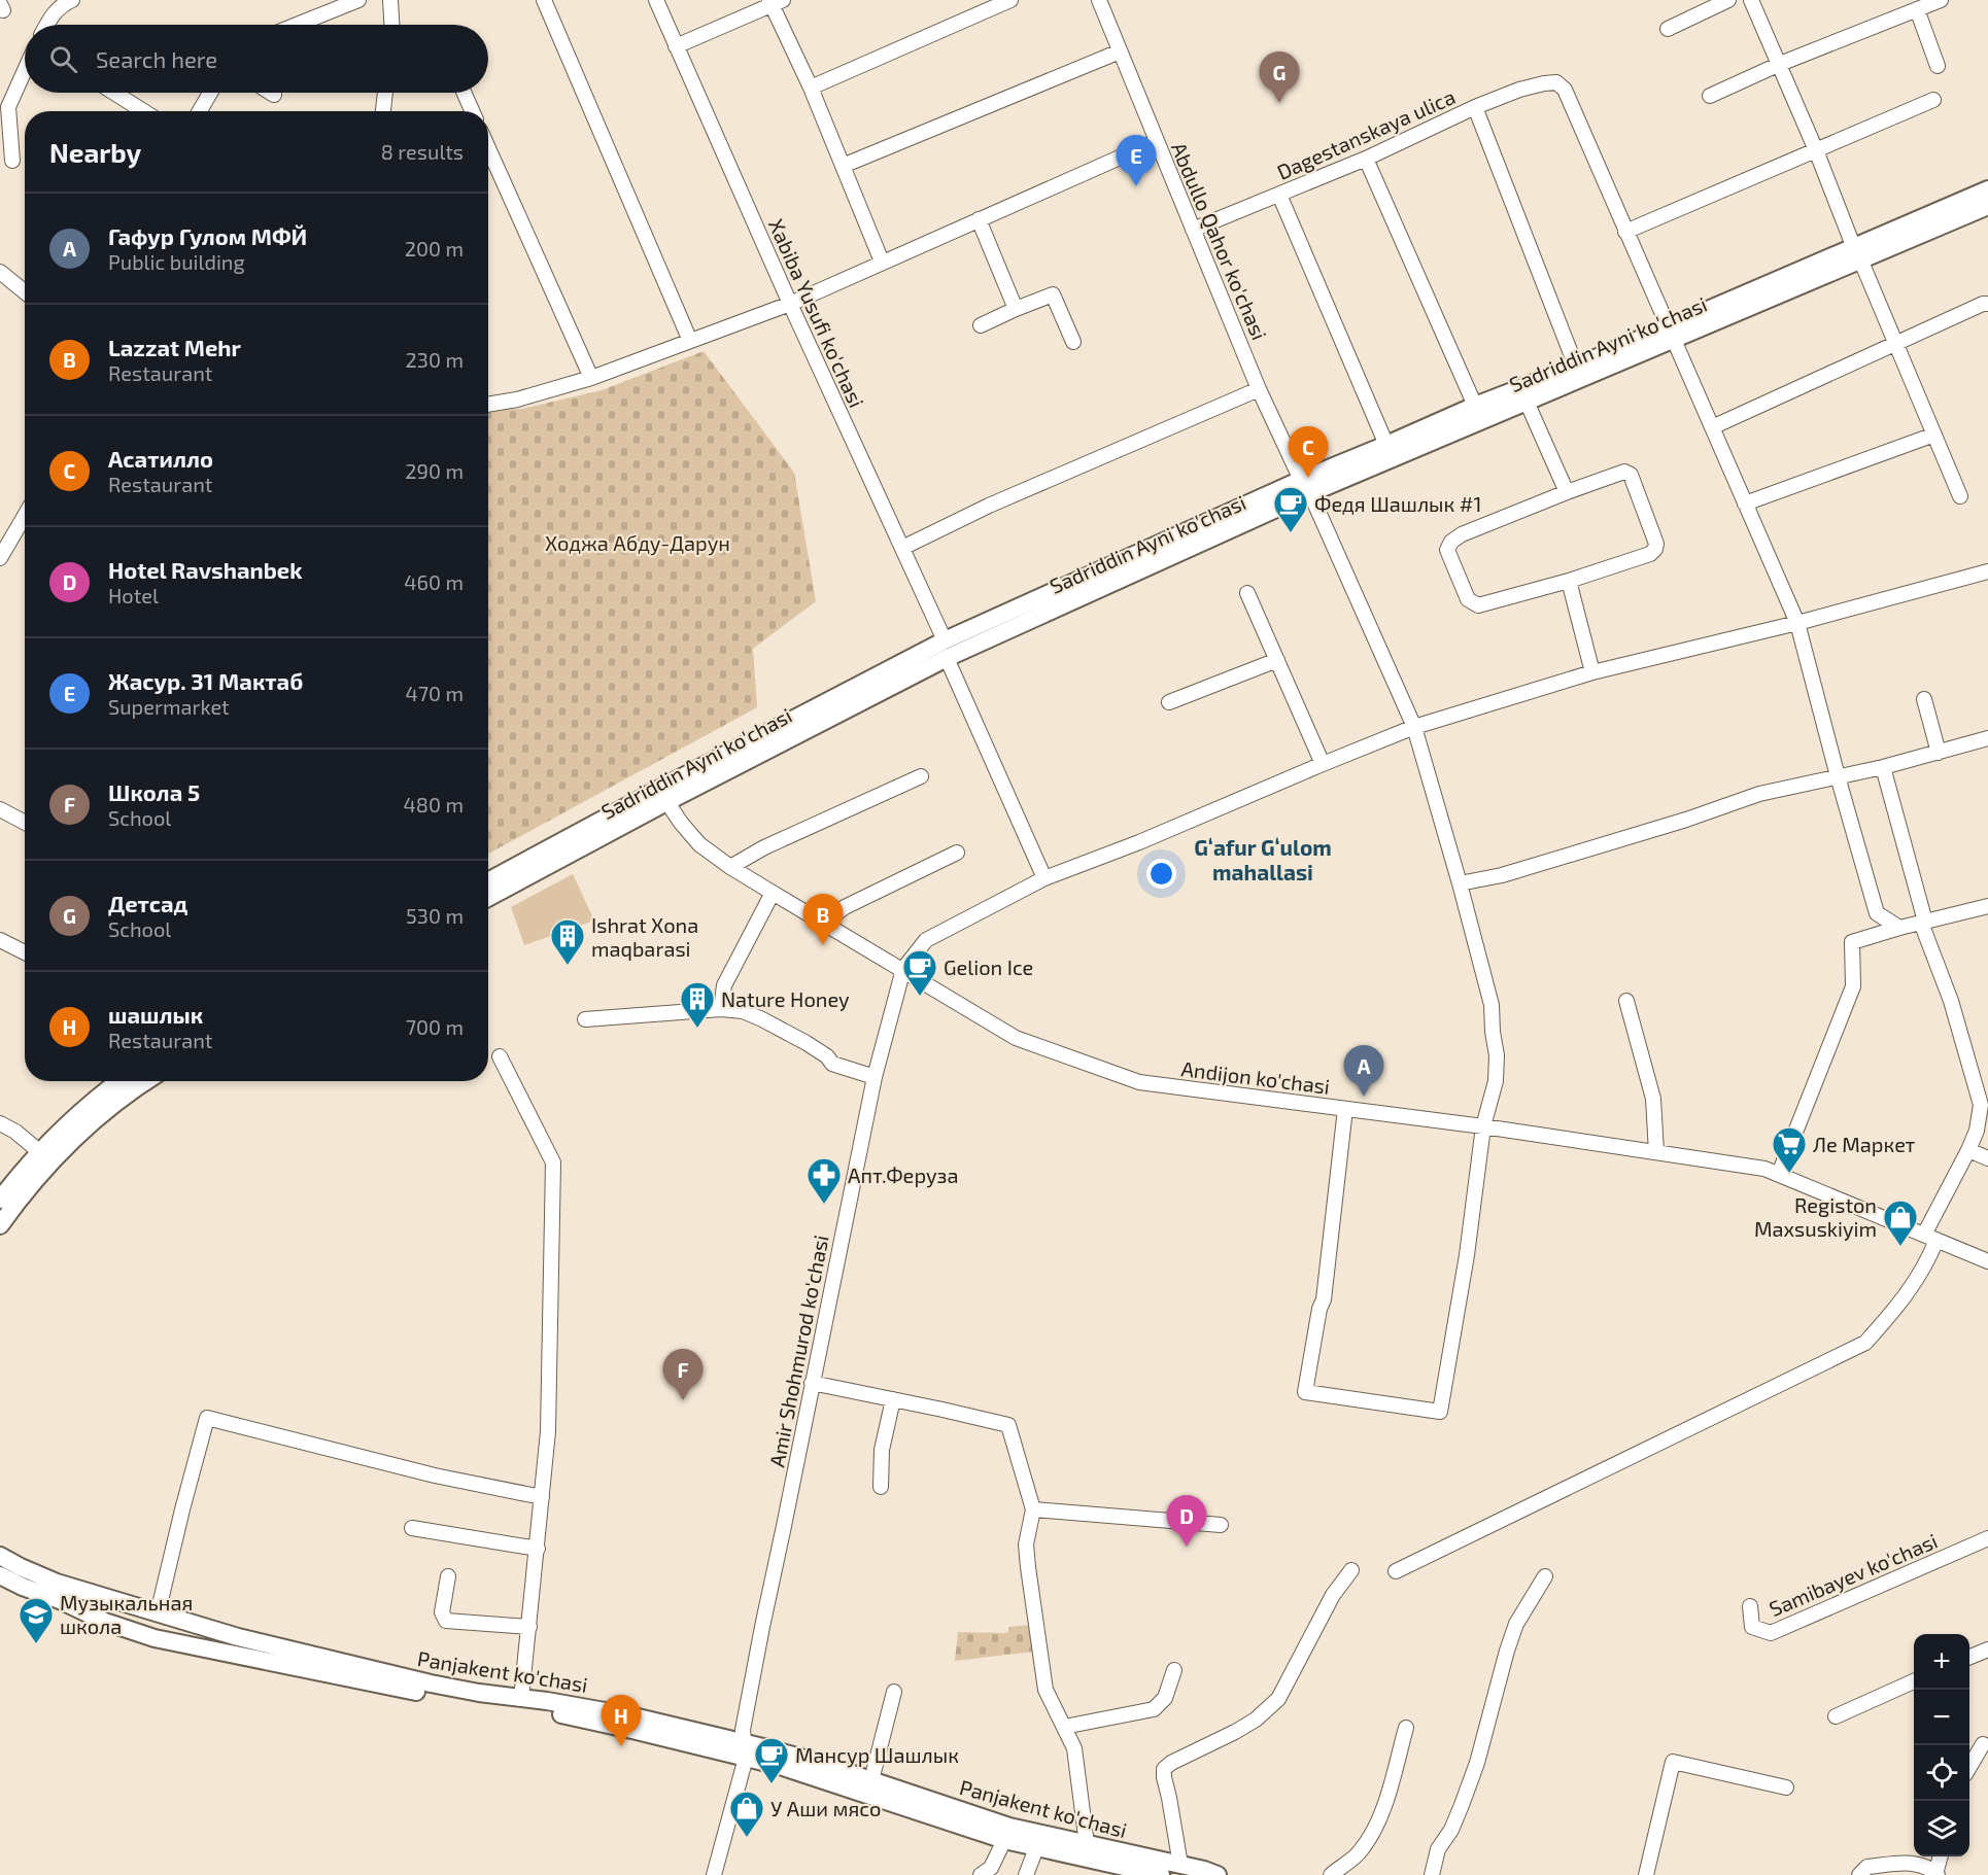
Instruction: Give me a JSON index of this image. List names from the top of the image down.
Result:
{
  "streets": {
    "main road": ["Sadriddin Ayni ko'chasi", "Panjakent ko'chasi"],
    "street": [
      "Dagestanskaya ulica",
      "Abdullo Qahor ko'chasi",
      "Xabiba Yusufi ko'chasi",
      "Andijon ko'chasi",
      "Amir Shohmurod ko'chasi",
      "Samibayev ko'chasi"
    ]
  },
  "crossings": [
    ["Dagestanskaya ulica", "Abdullo Qahor ko'chasi"],
    ["Abdullo Qahor ko'chasi", "Sadriddin Ayni ko'chasi"],
    ["Abdullo Qahor ko'chasi", "Andijon ko'chasi"],
    ["Xabiba Yusufi ko'chasi", "Sadriddin Ayni ko'chasi"],
    ["Sadriddin Ayni ko'chasi", "Andijon ko'chasi"],
    ["Andijon ko'chasi", "Amir Shohmurod ko'chasi"],
    ["Amir Shohmurod ko'chasi", "Panjakent ko'chasi"]
  ],
  "districts": ["Gʻafur Gʻulom mahallasi"],
  "parks": ["Ходжа Абду-Дарун"],
  "places": {
    "cafe": ["Федя Шашлык #1", "Gelion Ice", "Мансур Шашлык"],
    "building": ["Ishrat Хоnа mаqbаrasi", "Nature Honey"],
    "supermarket": ["Ле Маркет"],
    "pharmacy": ["Апт.Феруза"],
    "shop": ["Registon Maxsuskiyim", "У Аши мясо"],
    "school or university": ["Музыкальная школа"]
  },
  "page": {
    "search": "Search here",
    "pins": [
      "G",
      "E",
      "C",
      "B",
      "A",
      "F",
      "D",
      "H"
    ],
    "heading": ["Nearby", "8 results"],
    "list": [
      {
        "mark": "A",
        "name": "Гафур Гулом МФЙ",
        "note": "Public building",
        "value": "200 m"
      },
      {
        "mark": "B",
        "name": "Lazzat Mehr",
        "note": "Restaurant",
        "value": "230 m"
      },
      {
        "mark": "C",
        "name": "Асатилло",
        "note": "Restaurant",
        "value": "290 m"
      },
      {
        "mark": "D",
        "name": "Hotel Ravshanbek",
        "note": "Hotel",
        "value": "460 m"
      },
      {
        "mark": "E",
        "name": "Жасур. 31 Мактаб",
        "note": "Supermarket",
        "value": "470 m"
      },
      {
        "mark": "F",
        "name": "Школа 5",
        "note": "School",
        "value": "480 m"
      },
      {
        "mark": "G",
        "name": "Детсад",
        "note": "School",
        "value": "530 m"
      },
      {
        "mark": "H",
        "name": "шашлык",
        "note": "Restaurant",
        "value": "700 m"
      }
    ],
    "map_buttons": ["+", "−"]
  }
}
